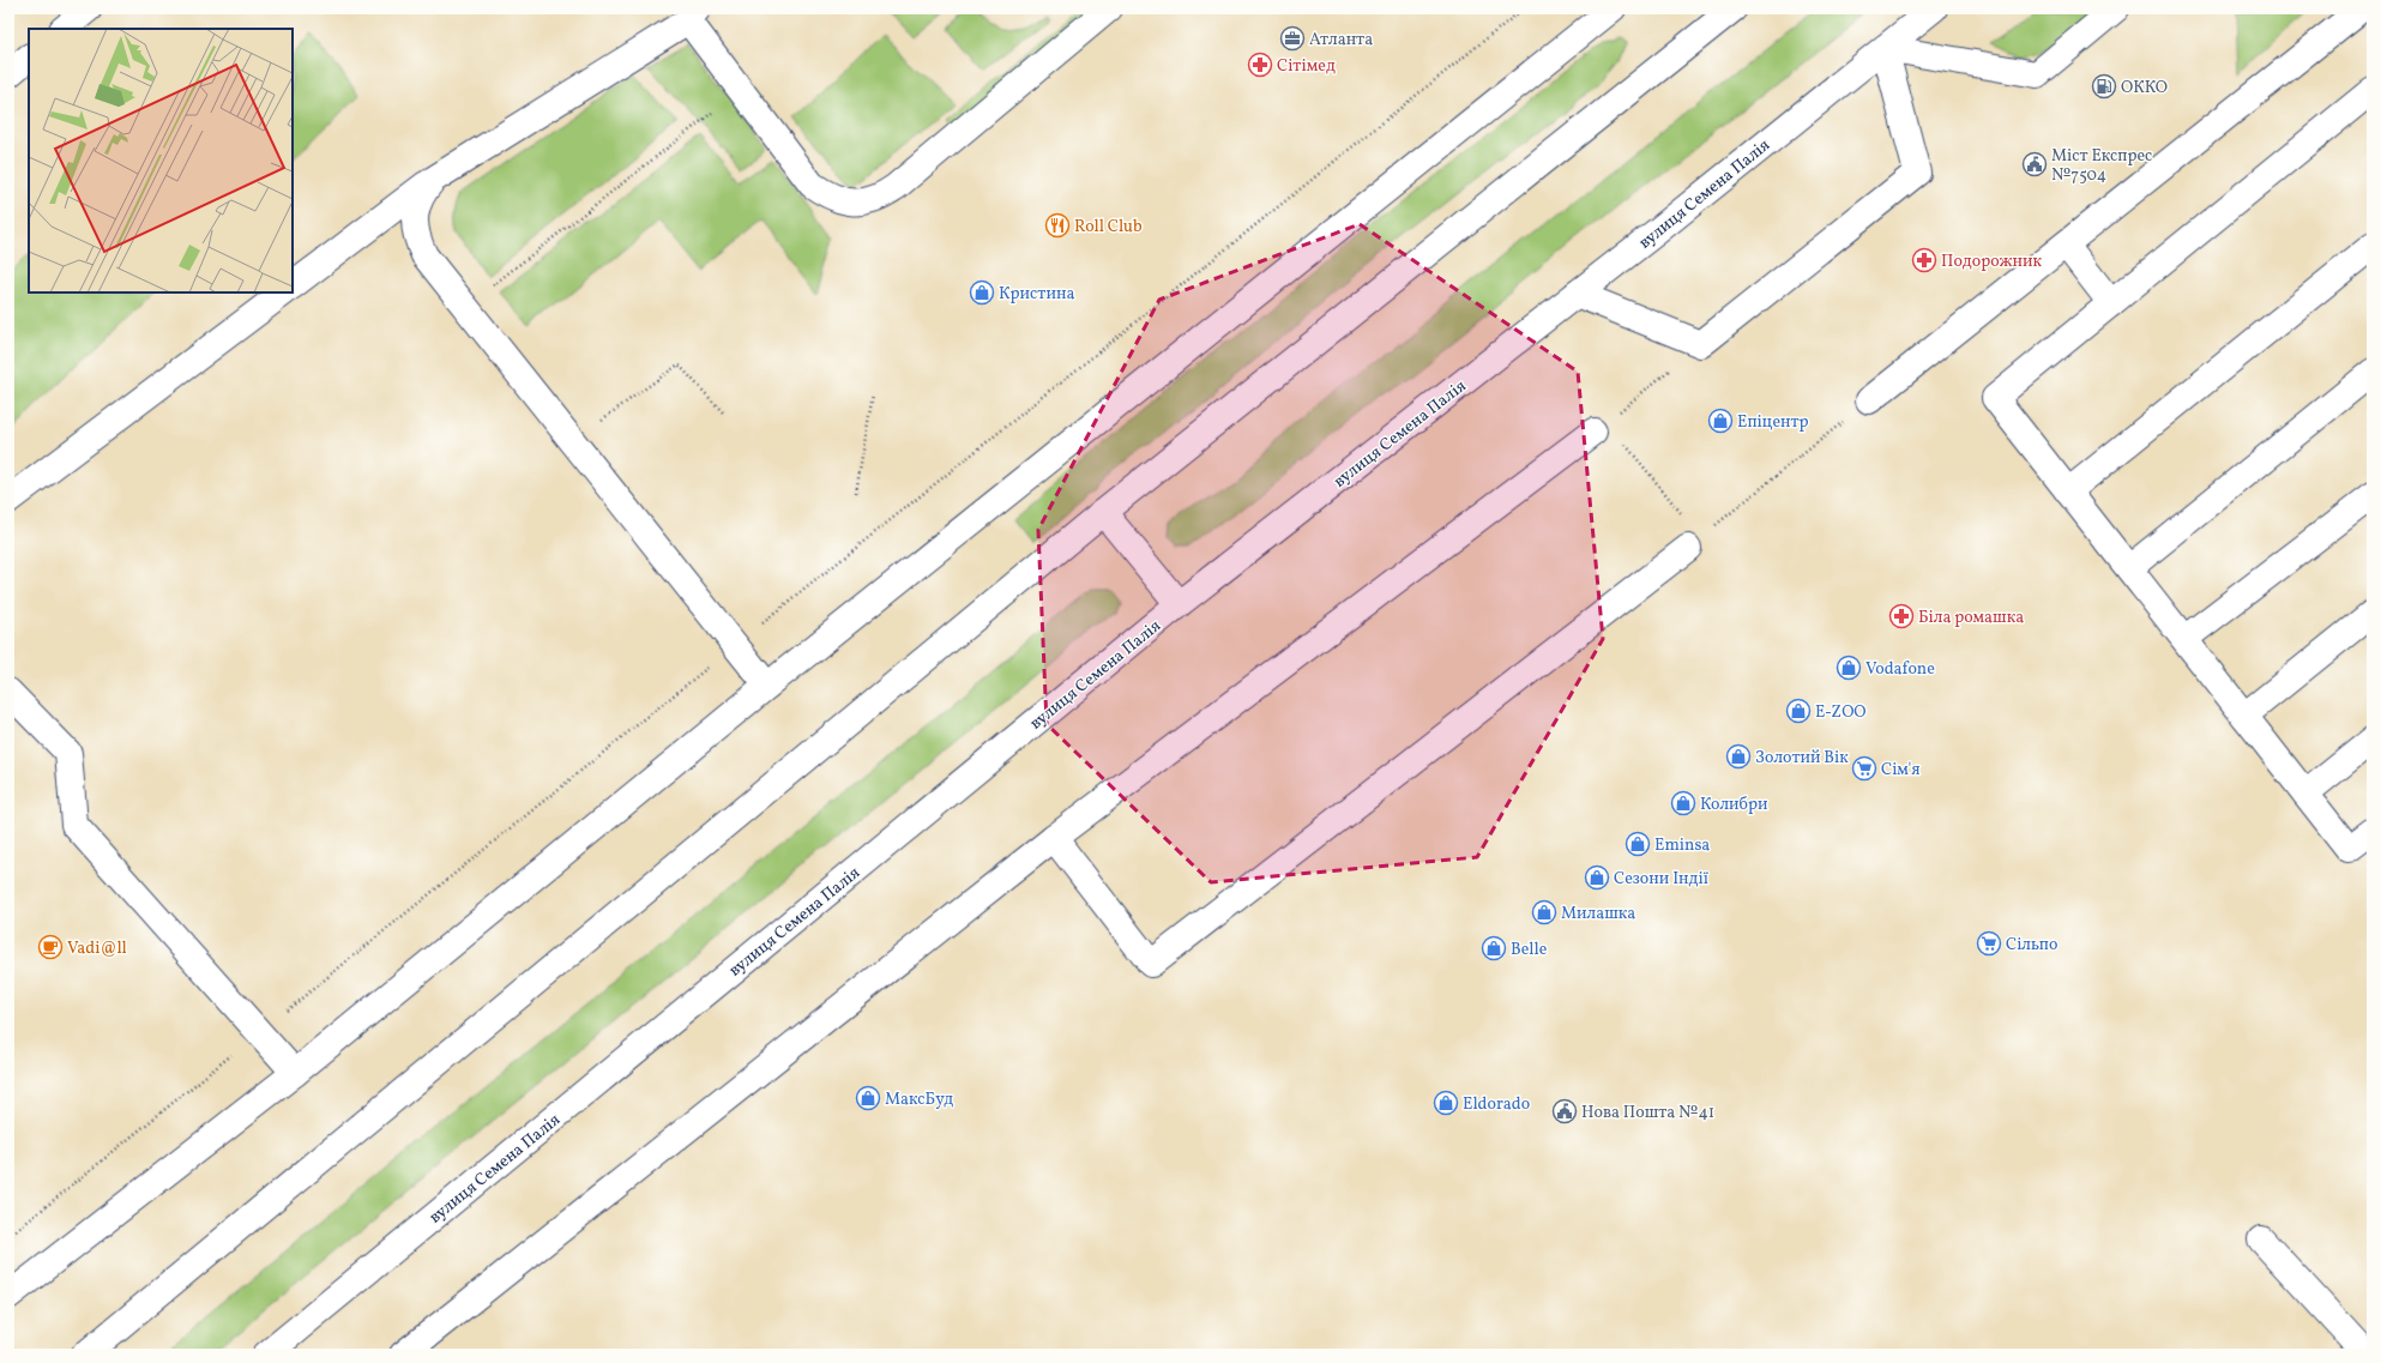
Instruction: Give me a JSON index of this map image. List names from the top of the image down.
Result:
{
  "streets": {
    "main road": ["вулиця Семена Палія"]
  },
  "places": {
    "office": ["Атланта"],
    "pharmacy": ["Сітімед", "Подорожник", "Біла ромашка"],
    "fuel station": ["ОККО"],
    "public building": ["Міст Експрес №7504", "Нова Пошта №41"],
    "restaurant": ["Roll Club"],
    "shop": [
      "Кристина",
      "Епіцентр",
      "Vodafone",
      "E-ZOO",
      "Золотий Вік",
      "Колибри",
      "Eminsa",
      "Сезони Індії",
      "Милашка",
      "Belle",
      "МаксБуд",
      "Eldorado"
    ],
    "supermarket": ["Сім'я", "Сільпо"],
    "cafe": ["Vadi@ll"]
  }
}
